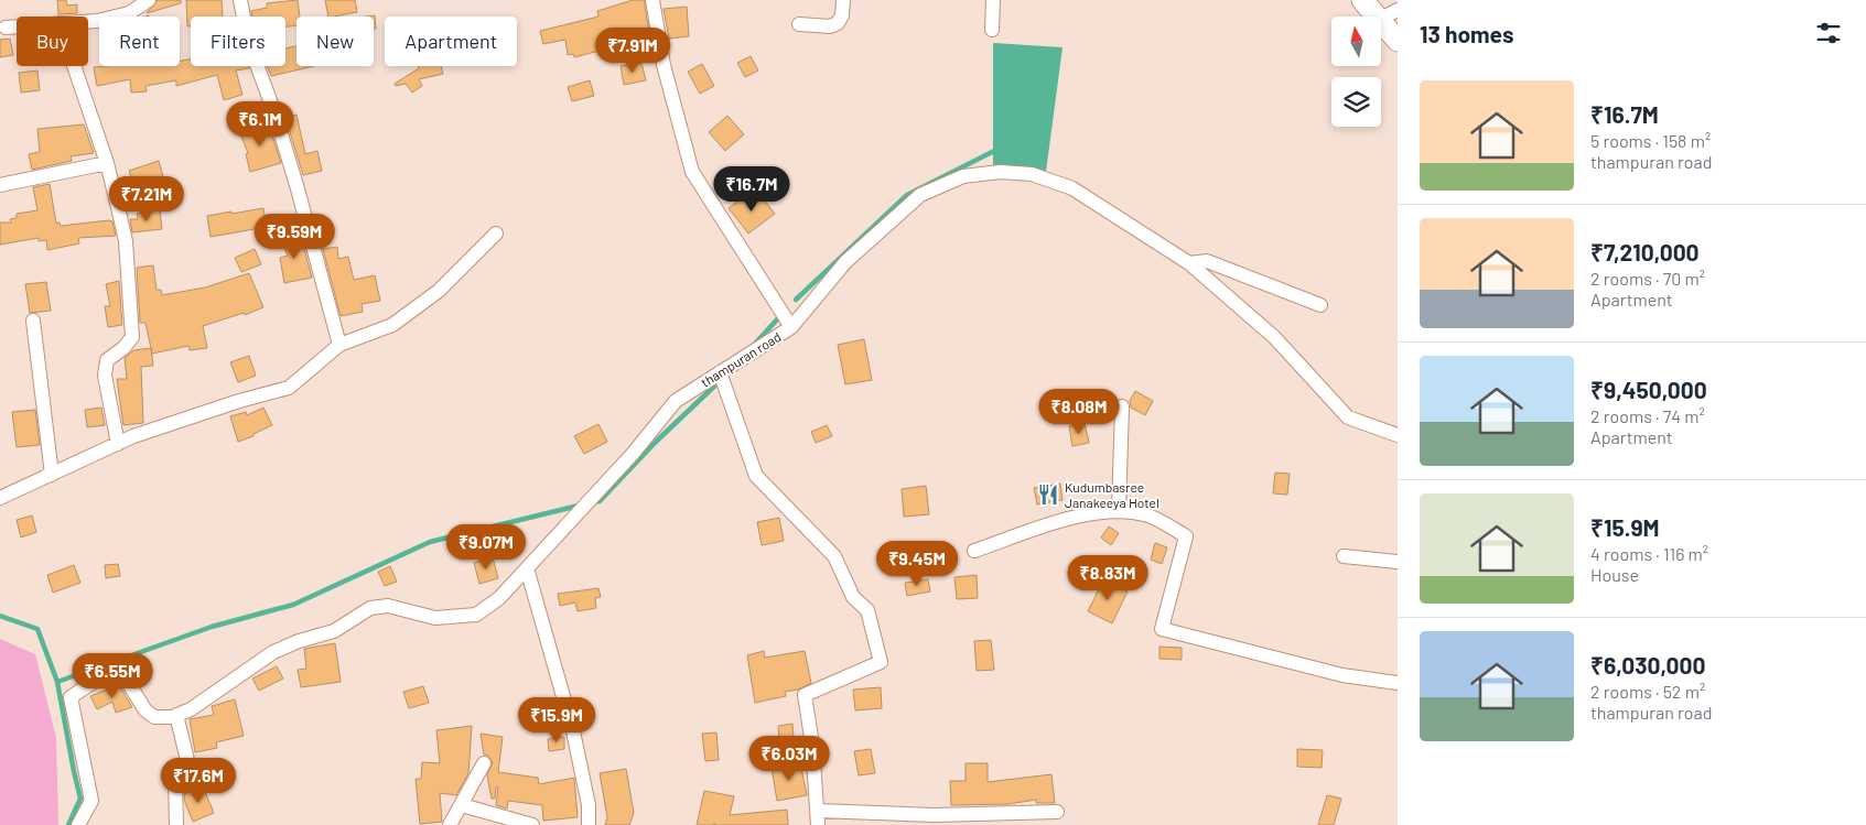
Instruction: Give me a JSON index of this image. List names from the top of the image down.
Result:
{
  "streets": {
    "street": ["thampuran road"]
  },
  "places": {
    "restaurant": ["Kudumbasree Janakeeya Hotel"]
  },
  "north": "top",
  "page": {
    "heading": "13 homes",
    "chip": [
      "Buy",
      "Rent",
      "Filters",
      "New",
      "Apartment"
    ],
    "price": [
      "₹7.91M",
      "₹6.1M",
      "₹16.7M",
      "₹7.21M",
      "₹9.59M",
      "₹8.08M",
      "₹9.07M",
      "₹9.45M",
      "₹8.83M",
      "₹6.55M",
      "₹15.9M",
      "₹6.03M",
      "₹17.6M"
    ],
    "list": [
      {
        "name": "₹16.7M",
        "note": "5 rooms · 158 m² · thampuran road"
      },
      {
        "name": "₹7,210,000",
        "note": "2 rooms · 70 m² · Apartment"
      },
      {
        "name": "₹9,450,000",
        "note": "2 rooms · 74 m² · Apartment"
      },
      {
        "name": "₹15.9M",
        "note": "4 rooms · 116 m² · House"
      },
      {
        "name": "₹6,030,000",
        "note": "2 rooms · 52 m² · thampuran road"
      }
    ]
  }
}
